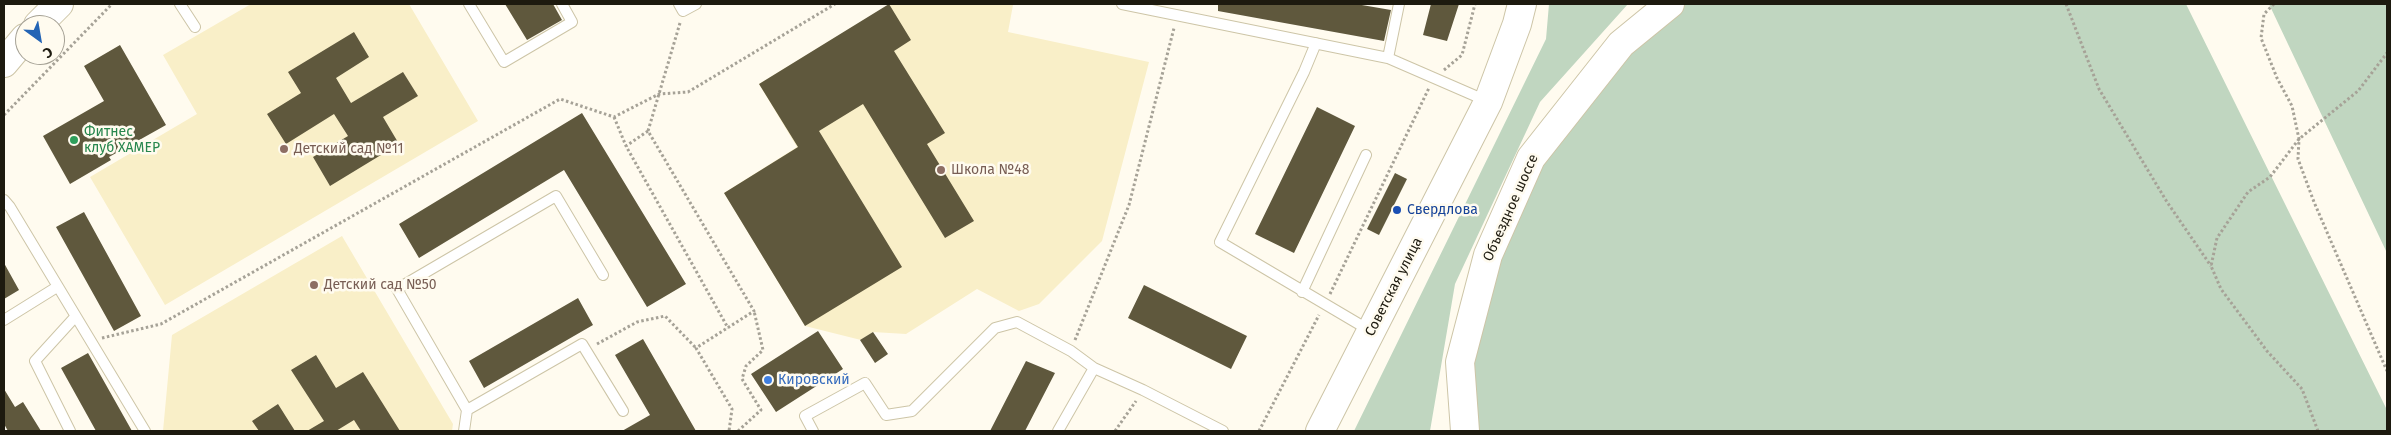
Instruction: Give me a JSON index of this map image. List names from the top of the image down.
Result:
{
  "streets": {
    "street": ["Объездное шоссе", "Советская улица"]
  },
  "places": [
    "Фитнес клуб ХАМЕР",
    "Детский сад №11",
    "Школа №48",
    "Свердлова",
    "Детский сад №50",
    "Кировский"
  ],
  "north": "bottom right"
}
